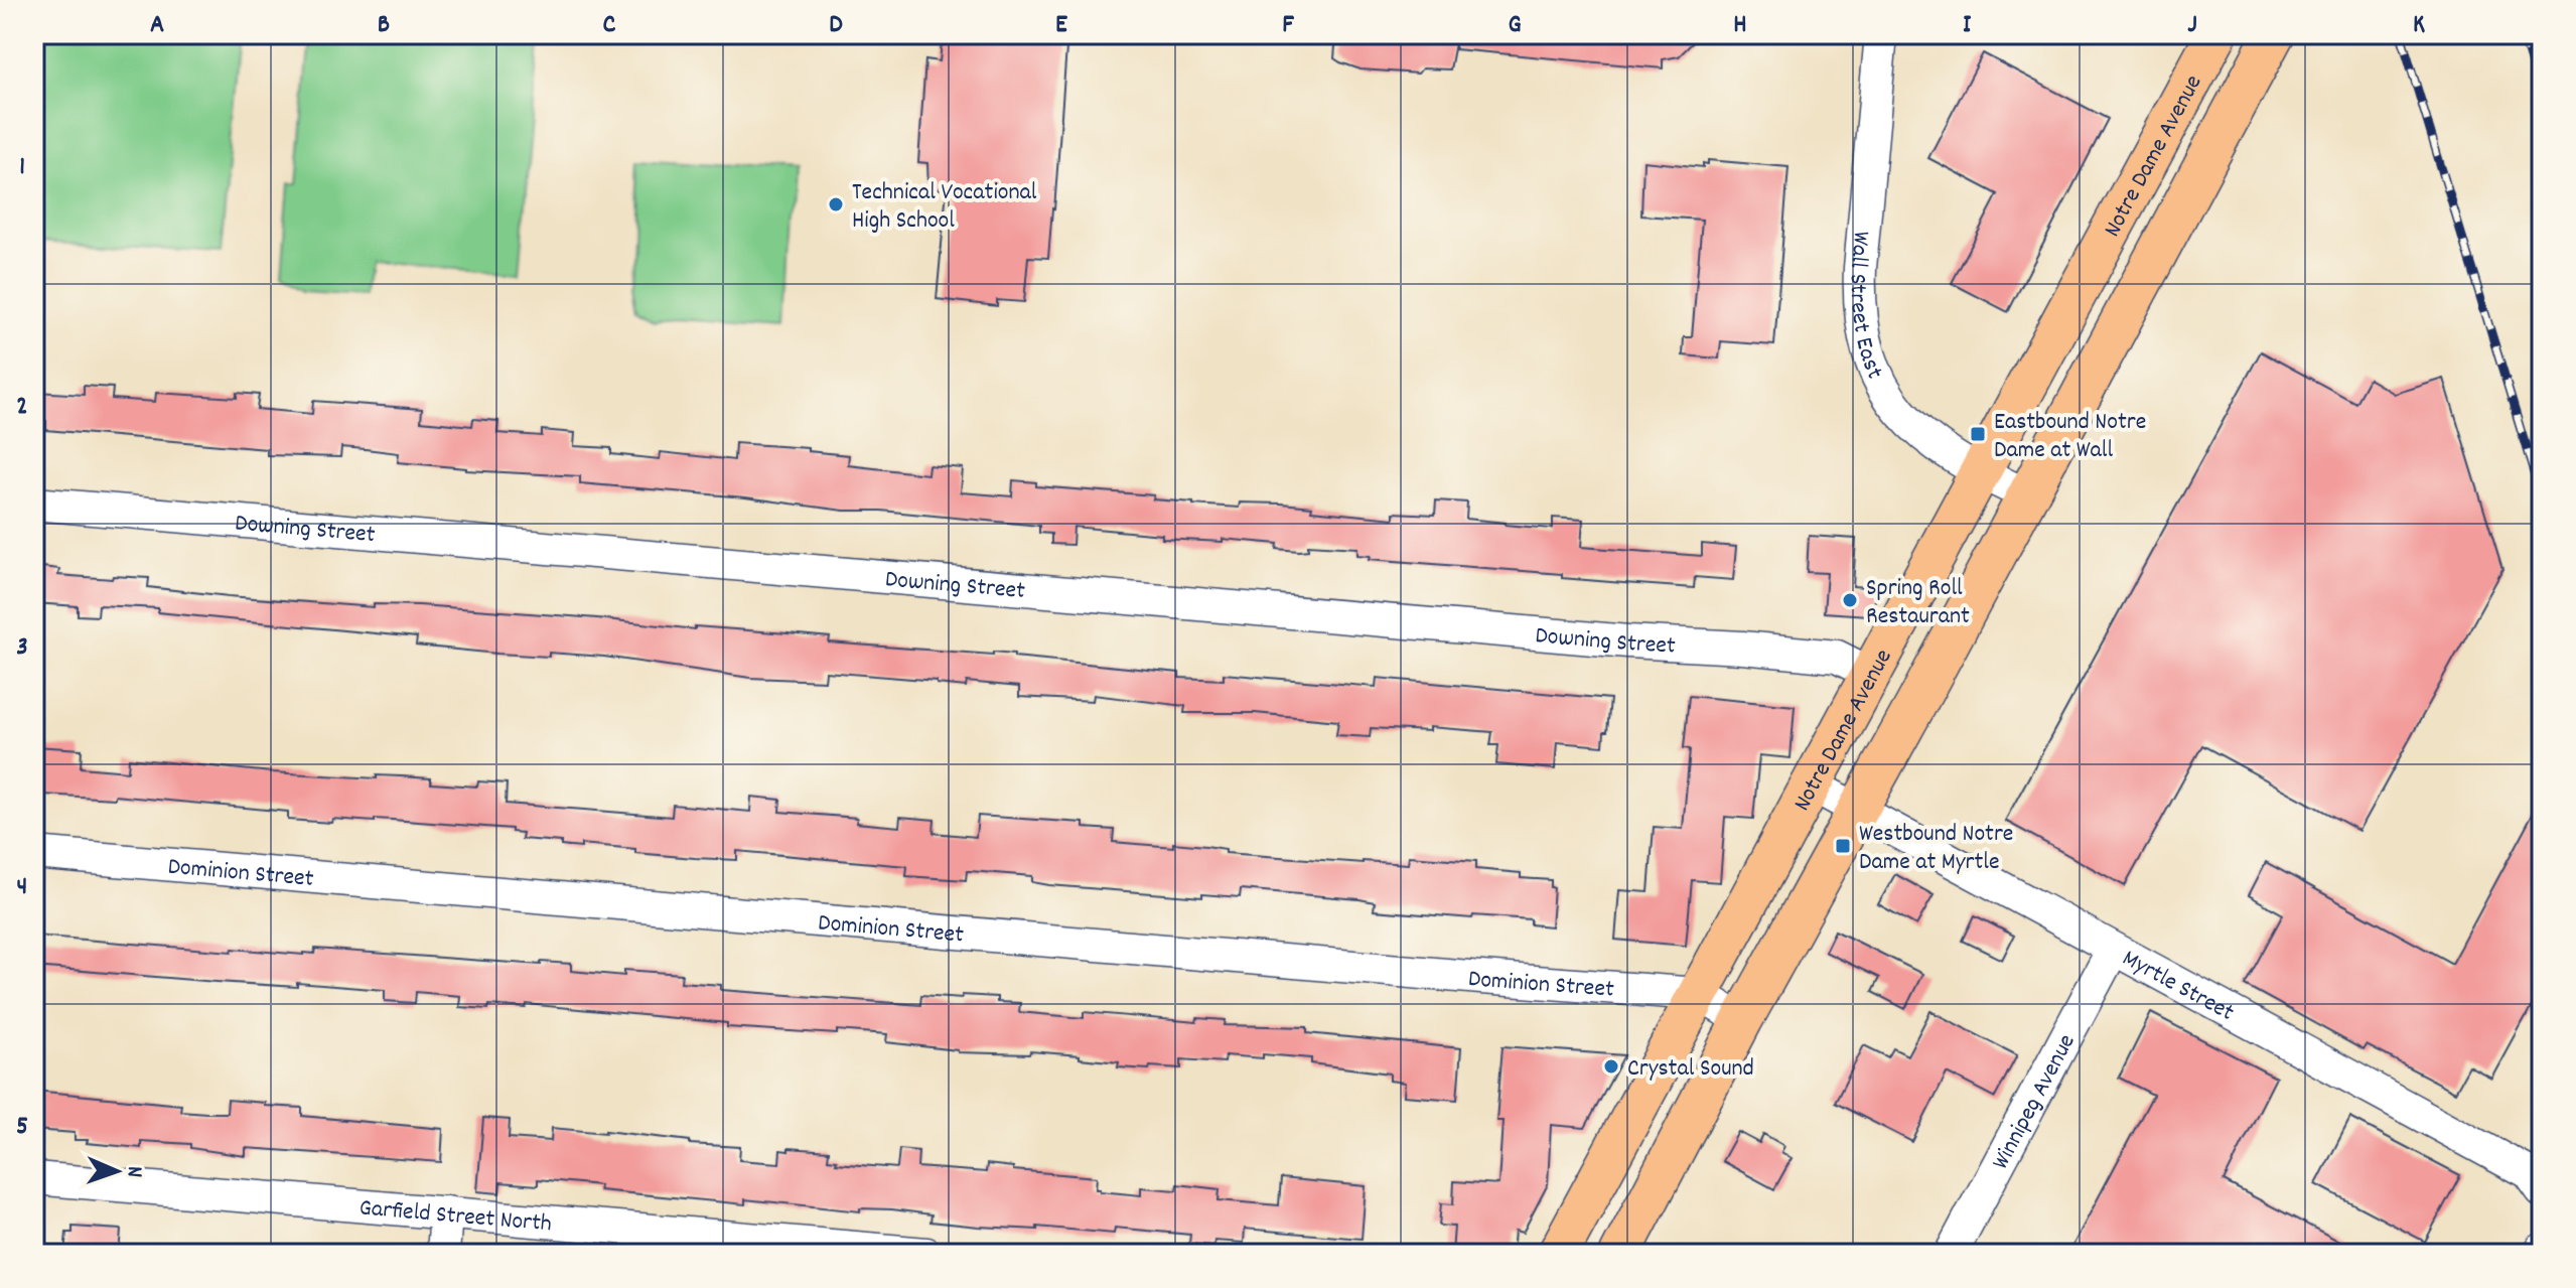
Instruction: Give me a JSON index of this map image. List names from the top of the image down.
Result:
{
  "streets": {
    "main road": ["Notre Dame Avenue"],
    "street": [
      "Wall Street East",
      "Downing Street",
      "Dominion Street",
      "Myrtle Street",
      "Winnipeg Avenue",
      "Garfield Street North"
    ]
  },
  "crossings": [
    ["Notre Dame Avenue", "Wall Street East"],
    ["Notre Dame Avenue", "Downing Street"],
    ["Notre Dame Avenue", "Dominion Street"],
    ["Notre Dame Avenue", "Myrtle Street"],
    ["Myrtle Street", "Winnipeg Avenue"]
  ],
  "places": {
    "other": ["Technical Vocational High School", "Spring Roll Restaurant", "Crystal Sound"],
    "transit": ["Eastbound Notre Dame at Wall", "Westbound Notre Dame at Myrtle"]
  },
  "north": "right",
  "grid": {
    "columns": [
      "A",
      "B",
      "C",
      "D",
      "E",
      "F",
      "G",
      "H",
      "I",
      "J",
      "K"
    ],
    "rows": [
      "1",
      "2",
      "3",
      "4",
      "5"
    ]
  }
}
